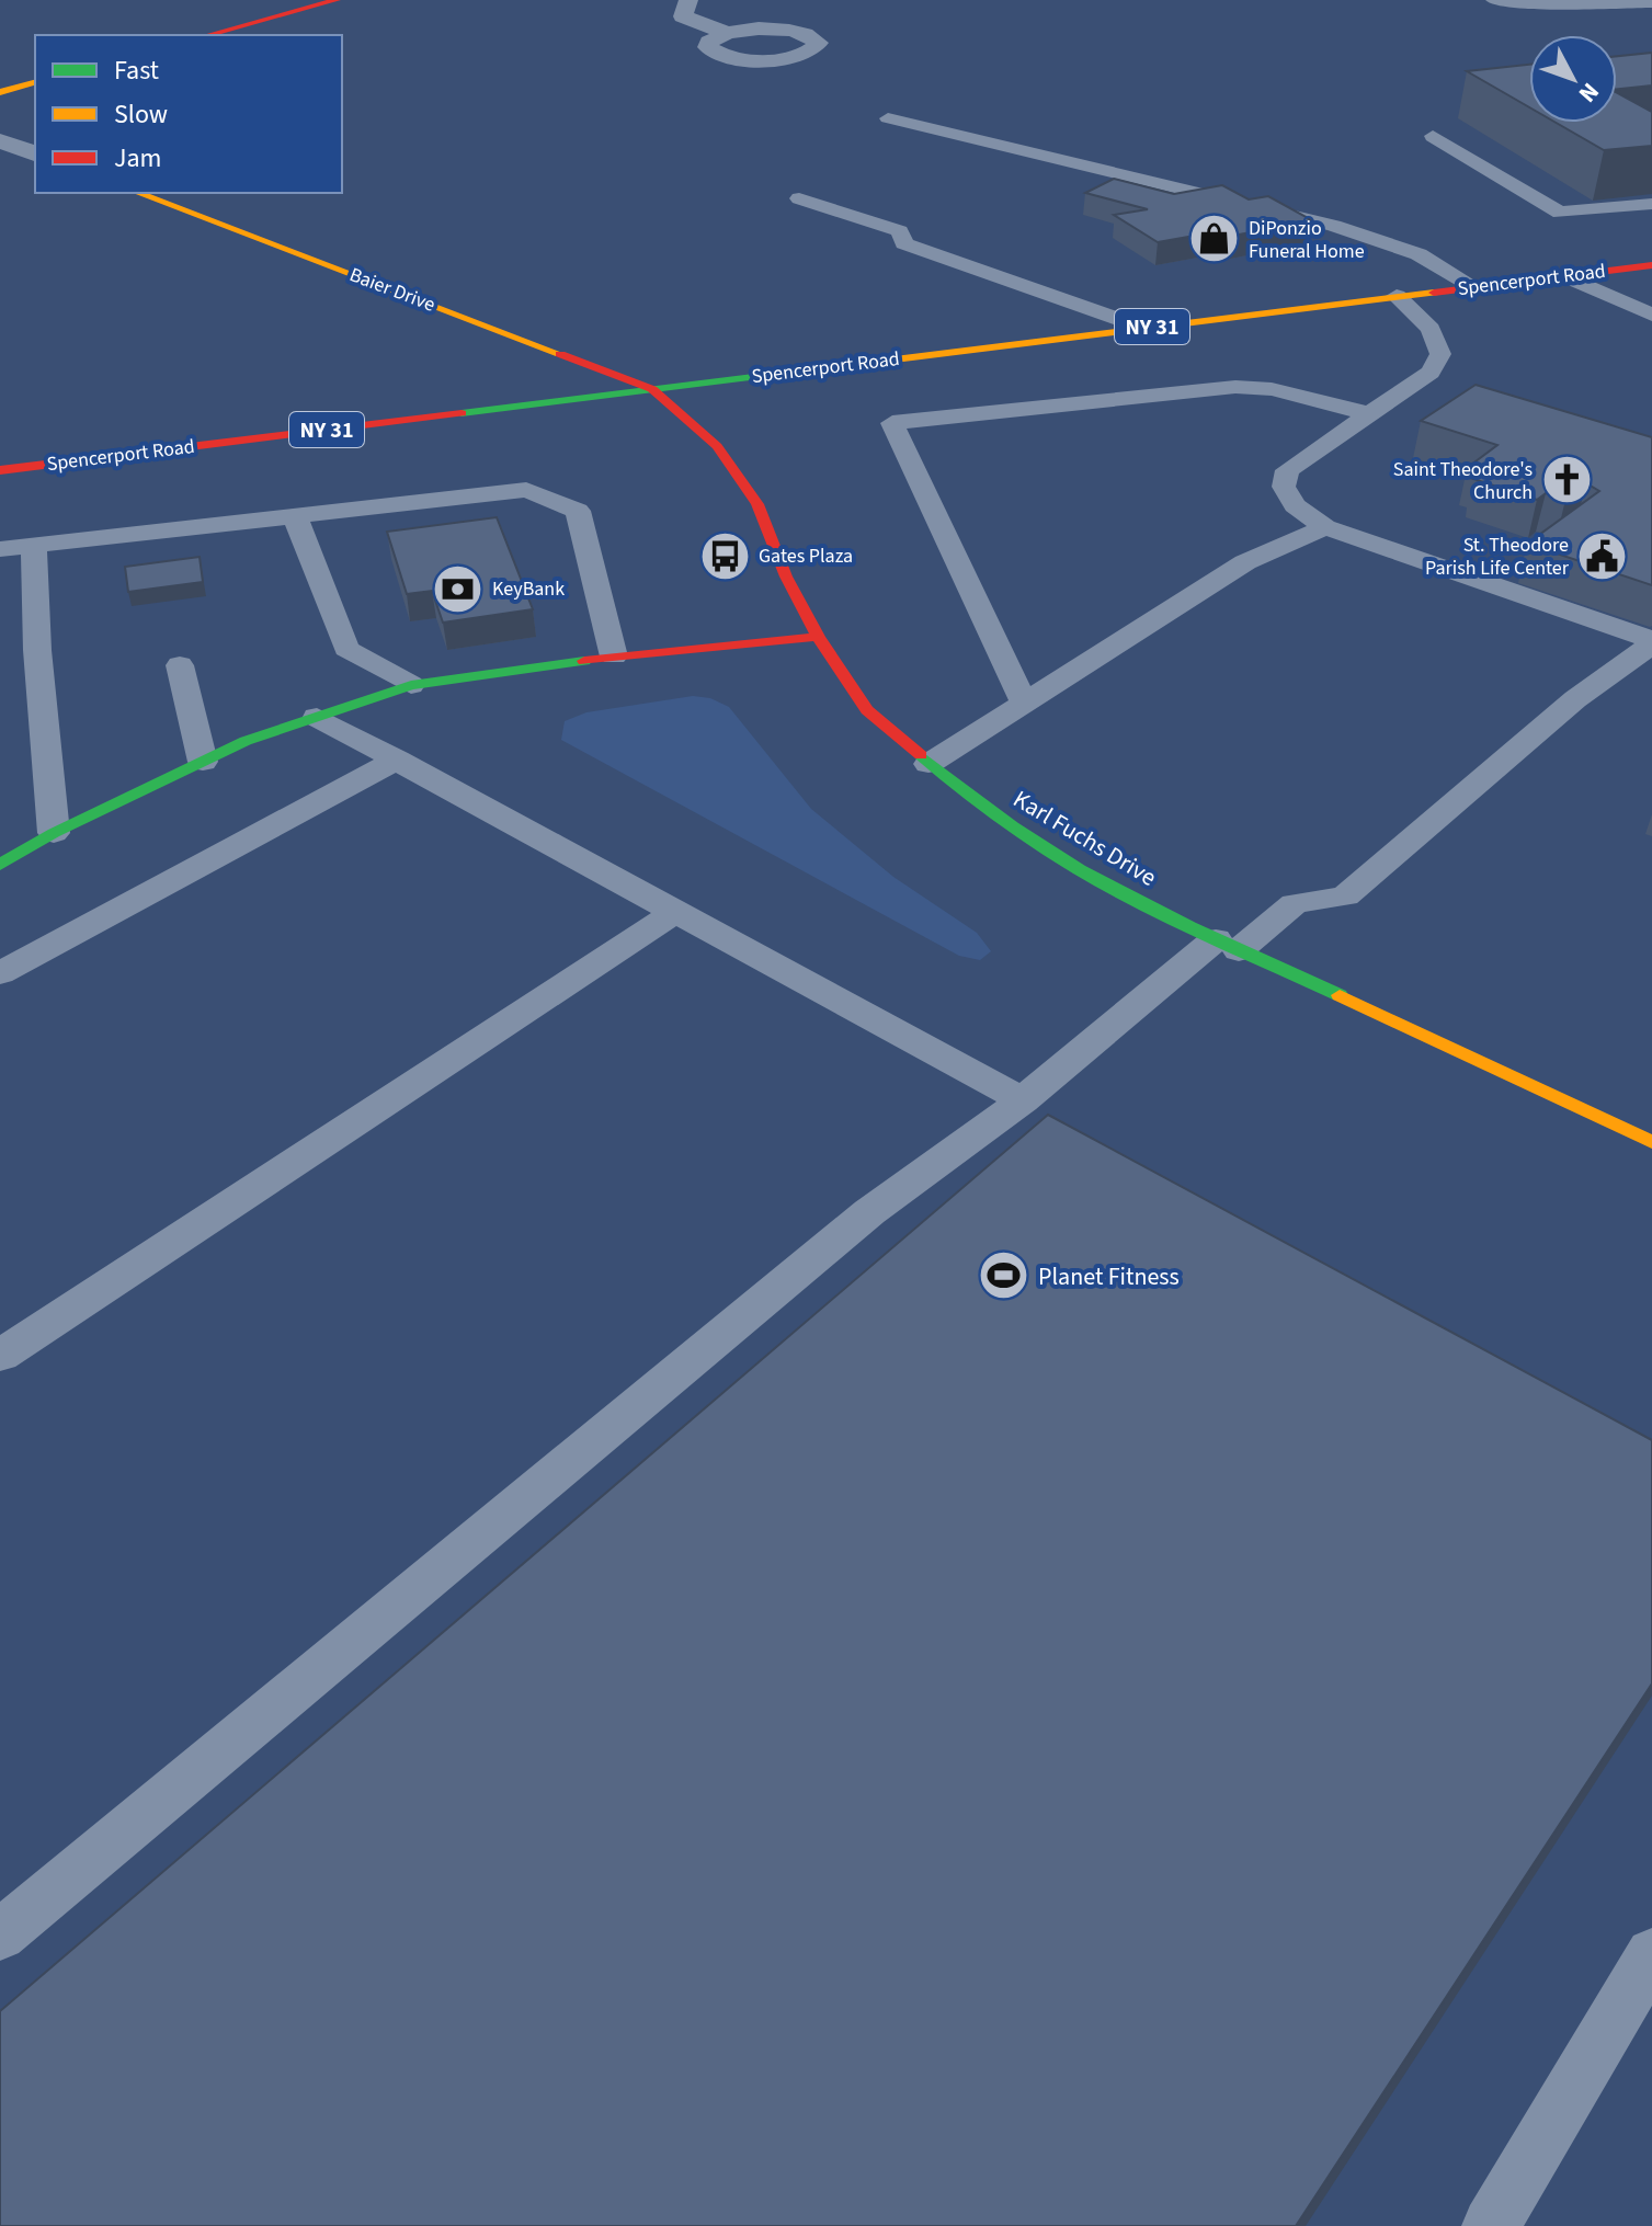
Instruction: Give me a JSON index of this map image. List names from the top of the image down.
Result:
{
  "streets": {
    "street": [
      "Spencerport Road",
      "Baier Drive",
      "NY 31",
      "Karl Fuchs Drive"
    ]
  },
  "crossings": [
    ["Spencerport Road", "Baier Drive"],
    ["Spencerport Road", "Karl Fuchs Drive"],
    ["Baier Drive", "Karl Fuchs Drive"]
  ],
  "places": {
    "shop": ["DiPonzio Funeral Home"],
    "church": ["Saint Theodore's Church"],
    "bus stop": ["Gates Plaza"],
    "public building": ["St. Theodore Parish Life Center"],
    "bank": ["KeyBank"],
    "sports": ["Planet Fitness"]
  },
  "legend": ["Fast", "Slow", "Jam"],
  "north": "bottom right"
}
